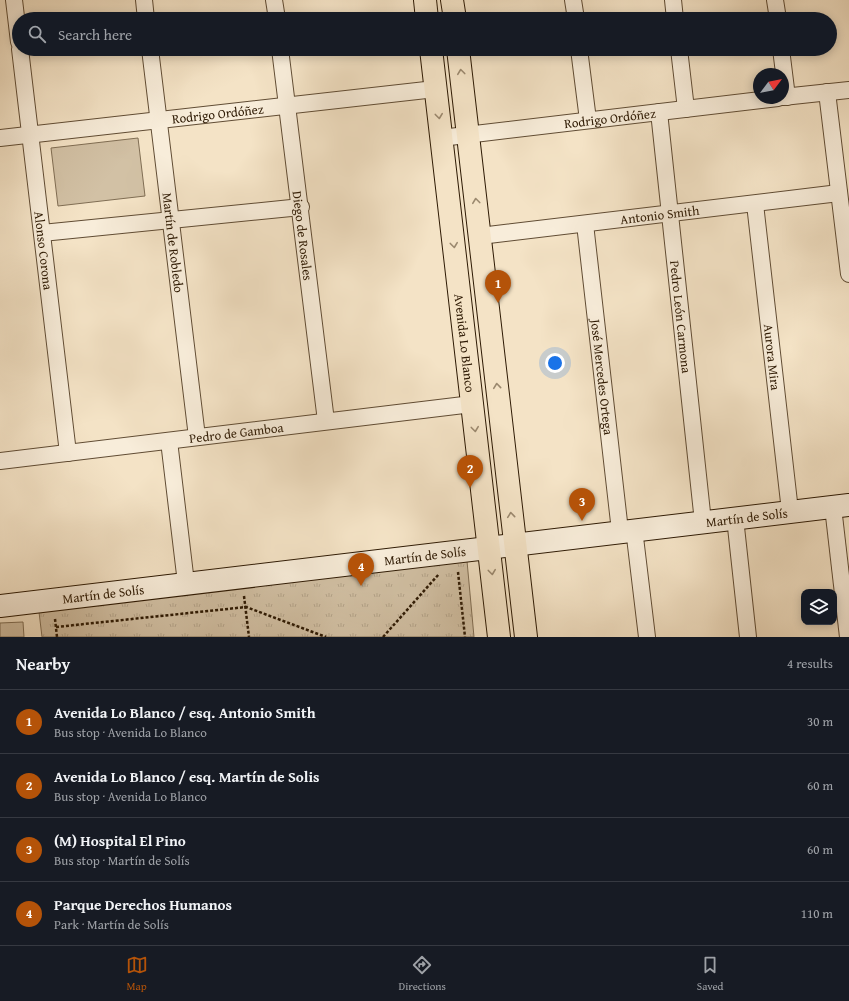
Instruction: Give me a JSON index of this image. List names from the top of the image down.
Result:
{
  "streets": {
    "main road": ["Avenida Lo Blanco"],
    "street": [
      "Rodrigo Ordóñez",
      "Antonio Smith",
      "Diego de Rosales",
      "Martín de Robledo",
      "Alonso Corona",
      "Pedro León Carmona",
      "Aurora Mira",
      "José Mercedes Ortega",
      "Pedro de Gamboa",
      "Martín de Solís"
    ]
  },
  "crossings": [
    ["Rodrigo Ordóñez", "Diego de Rosales"],
    ["Rodrigo Ordóñez", "Martín de Robledo"],
    ["Rodrigo Ordóñez", "Alonso Corona"],
    ["Rodrigo Ordóñez", "Pedro León Carmona"],
    ["Rodrigo Ordóñez", "Avenida Lo Blanco"],
    ["Antonio Smith", "Pedro León Carmona"],
    ["Antonio Smith", "Avenida Lo Blanco"],
    ["Antonio Smith", "Aurora Mira"],
    ["Antonio Smith", "José Mercedes Ortega"],
    ["Diego de Rosales", "Pedro de Gamboa"],
    ["Martín de Robledo", "Pedro de Gamboa"],
    ["Alonso Corona", "Pedro de Gamboa"],
    ["Pedro León Carmona", "Martín de Solís"],
    ["Avenida Lo Blanco", "Pedro de Gamboa"],
    ["Avenida Lo Blanco", "Martín de Solís"],
    ["Aurora Mira", "Martín de Solís"],
    ["José Mercedes Ortega", "Martín de Solís"]
  ],
  "north": "top right",
  "page": {
    "search": "Search here",
    "pins": [
      "1",
      "2",
      "3",
      "4"
    ],
    "heading": ["Nearby", "4 results"],
    "list": [
      {
        "mark": "1",
        "name": "Avenida Lo Blanco / esq. Antonio Smith",
        "note": "Bus stop · Avenida Lo Blanco",
        "value": "30 m"
      },
      {
        "mark": "2",
        "name": "Avenida Lo Blanco / esq. Martín de Solis",
        "note": "Bus stop · Avenida Lo Blanco",
        "value": "60 m"
      },
      {
        "mark": "3",
        "name": "(M) Hospital El Pino",
        "note": "Bus stop · Martín de Solís",
        "value": "60 m"
      },
      {
        "mark": "4",
        "name": "Parque Derechos Humanos",
        "note": "Park · Martín de Solís",
        "value": "110 m"
      }
    ],
    "nav": ["Map", "Directions", "Saved"]
  }
}
